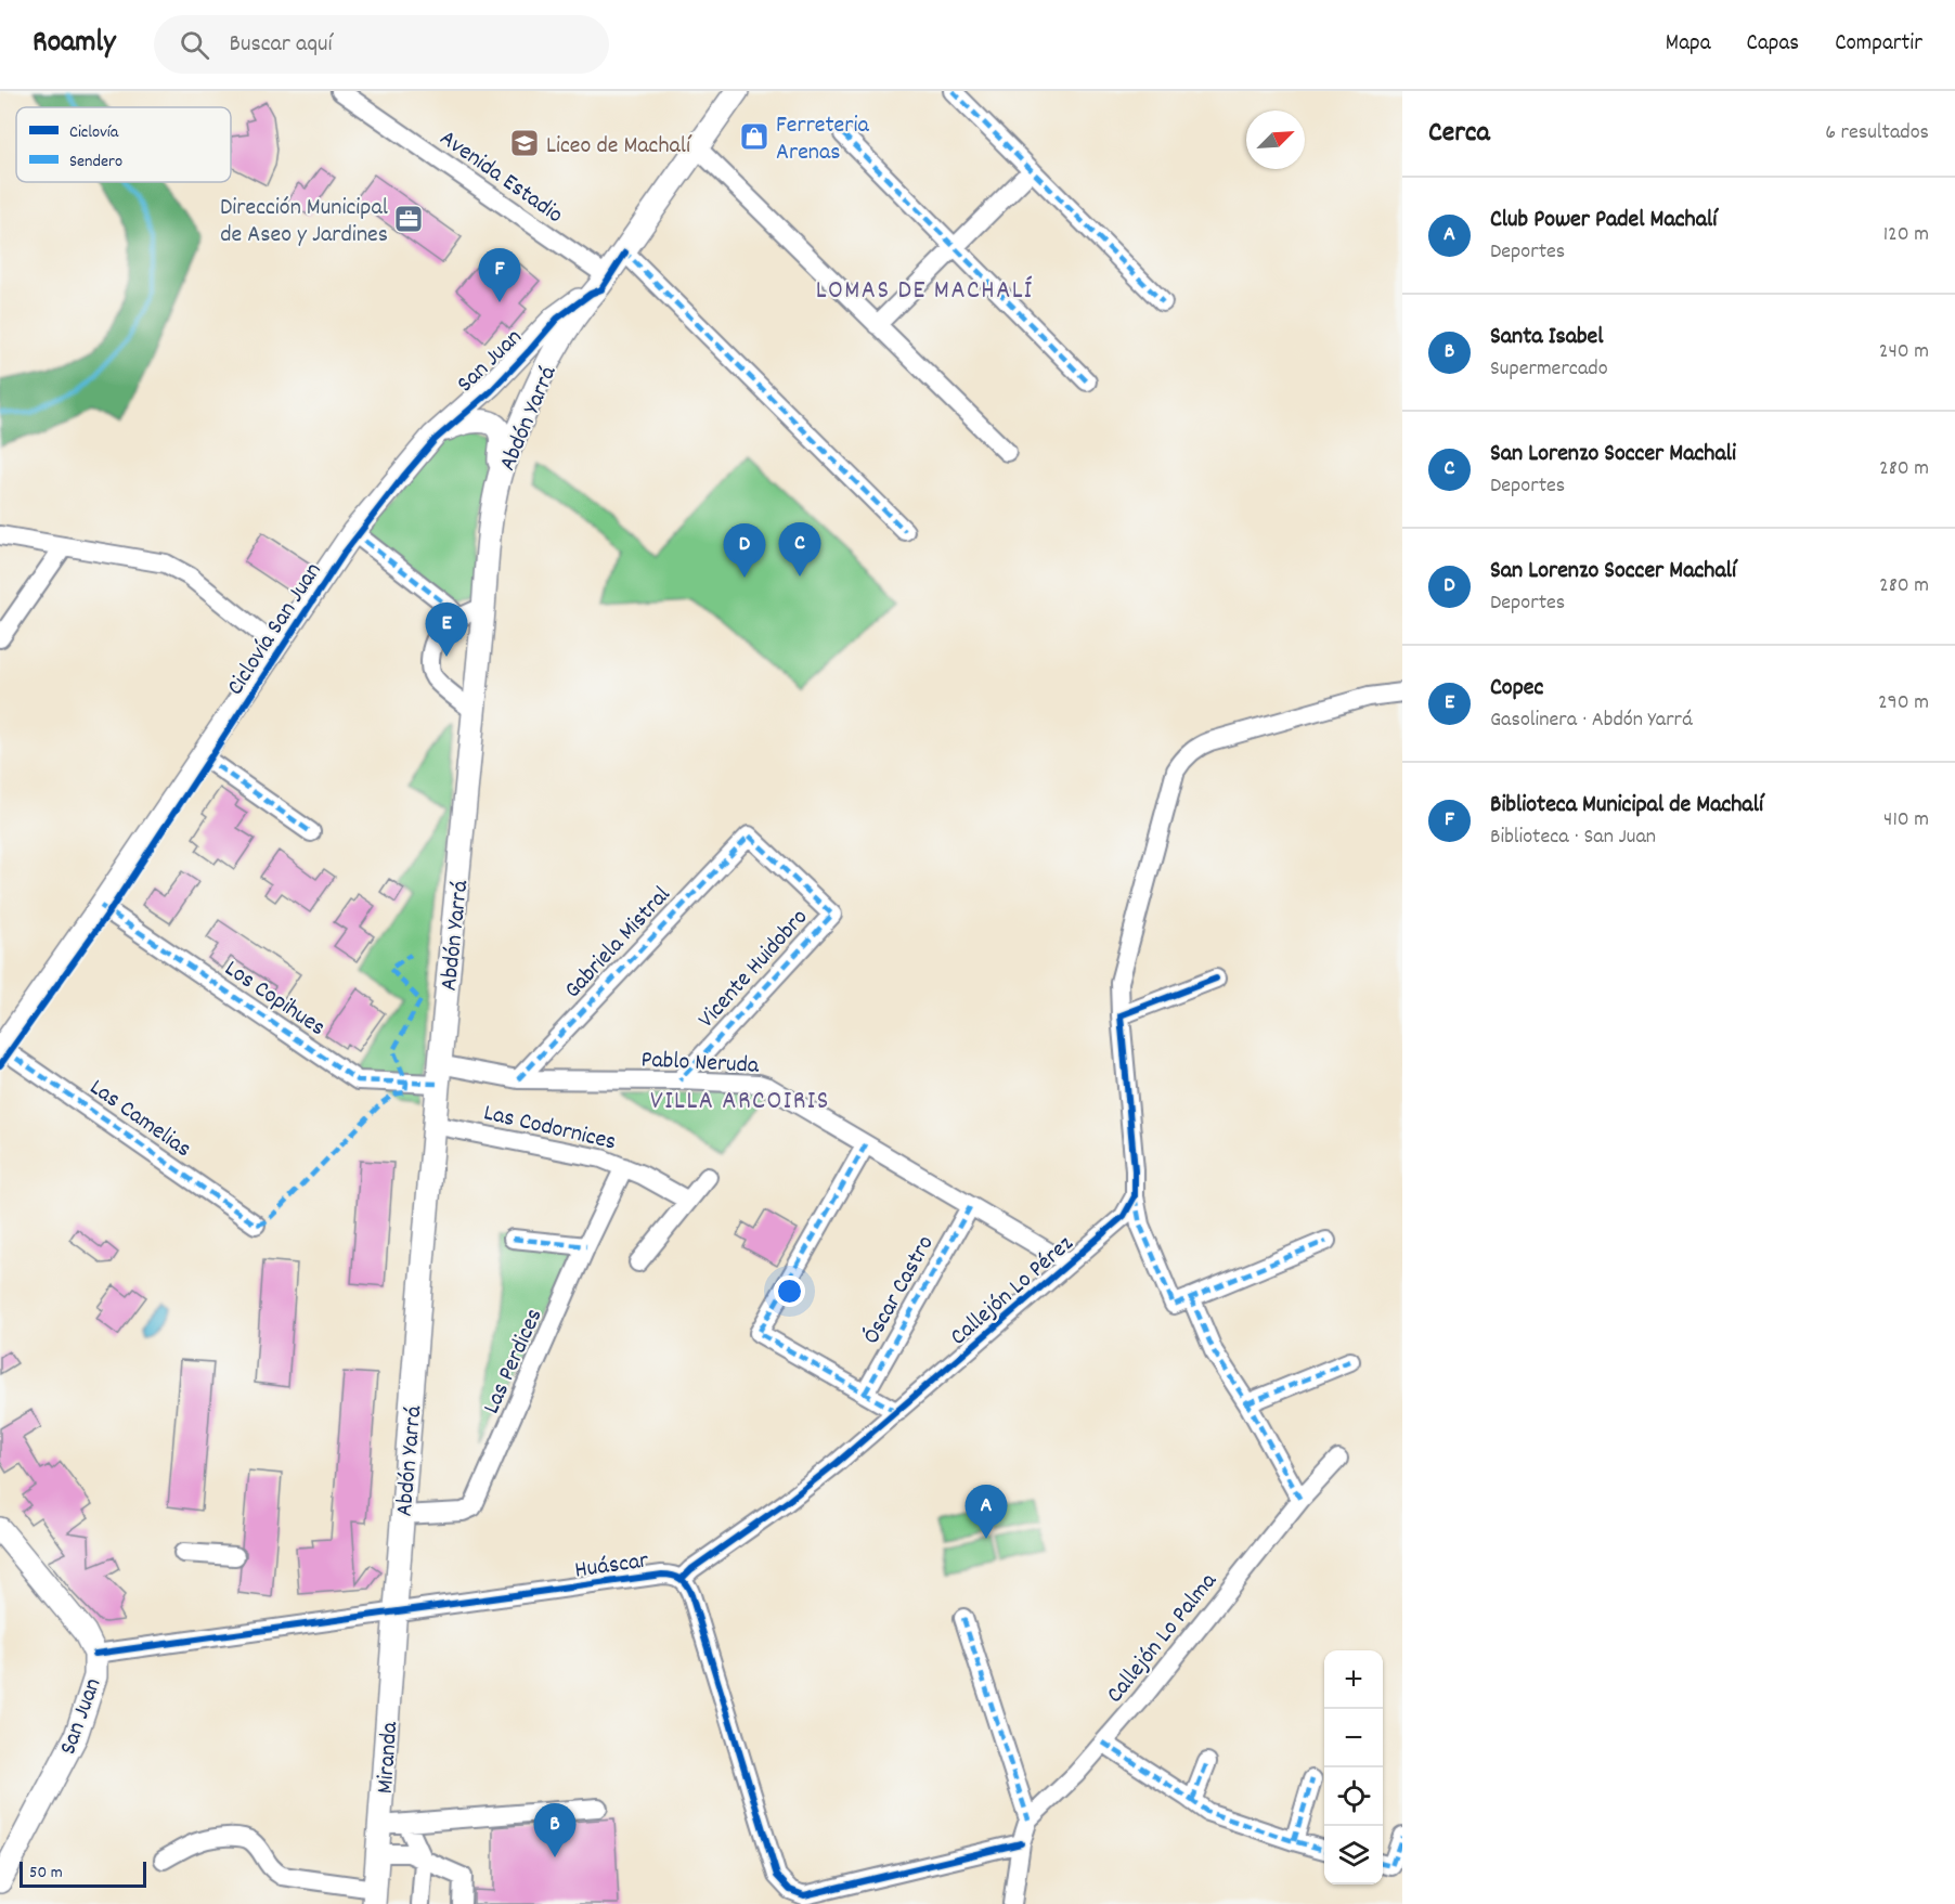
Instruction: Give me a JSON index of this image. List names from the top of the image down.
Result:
{
  "streets": {
    "main road": ["San Juan", "Abdón Yarrá", "Miranda"],
    "street": [
      "Avenida Estadio",
      "Gabriela Mistral",
      "Vicente Huidobro",
      "Los Copihues",
      "Pablo Neruda",
      "Las Camelias",
      "Las Codornices",
      "Óscar Castro",
      "Callejón Lo Pérez",
      "Las Perdices",
      "Huáscar",
      "Callejón Lo Palma"
    ],
    "cycle path": ["Ciclovía San Juan"]
  },
  "crossings": [
    ["Avenida Estadio", "San Juan"],
    ["Avenida Estadio", "Abdón Yarrá"],
    ["San Juan", "Abdón Yarrá"],
    ["San Juan", "Los Copihues"],
    ["San Juan", "Las Camelias"],
    ["San Juan", "Huáscar"],
    ["Abdón Yarrá", "Los Copihues"],
    ["Abdón Yarrá", "Pablo Neruda"],
    ["Abdón Yarrá", "Las Codornices"],
    ["Abdón Yarrá", "Las Perdices"],
    ["Abdón Yarrá", "Huáscar"],
    ["Abdón Yarrá", "Miranda"],
    ["Gabriela Mistral", "Vicente Huidobro"],
    ["Gabriela Mistral", "Pablo Neruda"],
    ["Vicente Huidobro", "Pablo Neruda"],
    ["Los Copihues", "Pablo Neruda"],
    ["Pablo Neruda", "Óscar Castro"],
    ["Pablo Neruda", "Callejón Lo Pérez"],
    ["Las Codornices", "Las Perdices"],
    ["Callejón Lo Pérez", "Huáscar"],
    ["Huáscar", "Miranda"]
  ],
  "districts": ["LOMAS DE MACHALÍ", "VILLA ARCOIRIS"],
  "places": {
    "shop": ["Ferreteria Arenas"],
    "school or university": ["Liceo de Machalí"],
    "office": ["Dirección Municipal de Aseo y Jardines"]
  },
  "legend": ["Ciclovía", "Sendero"],
  "scale_bar": "50 m",
  "north": "top right",
  "page": {
    "header": "Roamly",
    "search": "Buscar aquí",
    "nav": ["Mapa", "Capas", "Compartir"],
    "heading": ["Cerca", "6 resultados"],
    "list": [
      {
        "mark": "A",
        "name": "Club Power Padel Machalí",
        "note": "Deportes",
        "value": "120 m"
      },
      {
        "mark": "B",
        "name": "Santa Isabel",
        "note": "Supermercado",
        "value": "240 m"
      },
      {
        "mark": "C",
        "name": "San Lorenzo Soccer Machali",
        "note": "Deportes",
        "value": "280 m"
      },
      {
        "mark": "D",
        "name": "San Lorenzo Soccer Machalí",
        "note": "Deportes",
        "value": "280 m"
      },
      {
        "mark": "E",
        "name": "Copec",
        "note": "Gasolinera · Abdón Yarrá",
        "value": "290 m"
      },
      {
        "mark": "F",
        "name": "Biblioteca Municipal de Machalí",
        "note": "Biblioteca · San Juan",
        "value": "410 m"
      }
    ],
    "pins": [
      "F",
      "C",
      "D",
      "E",
      "A",
      "B"
    ],
    "map_buttons": ["+", "−"],
    "scale": "50 m"
  }
}
